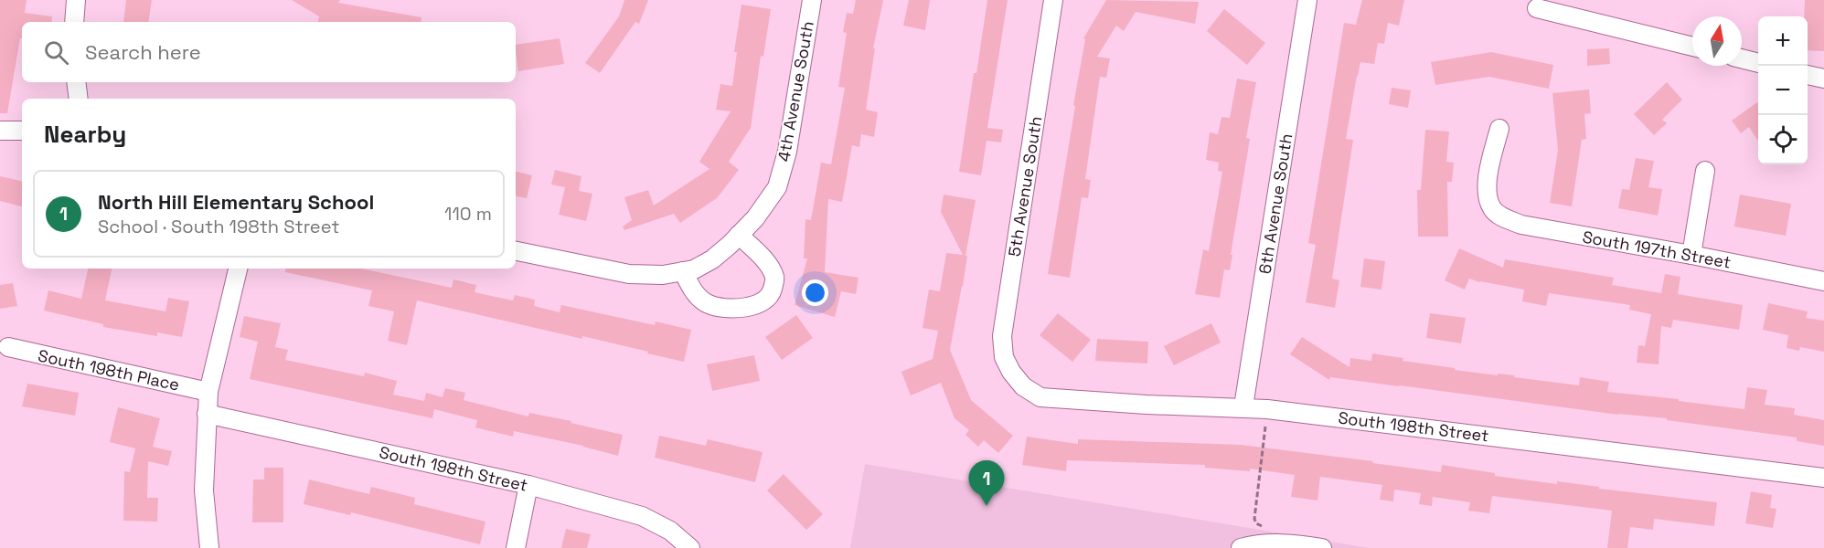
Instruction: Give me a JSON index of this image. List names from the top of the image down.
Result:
{
  "streets": {
    "street": [
      "4th Avenue South",
      "5th Avenue South",
      "6th Avenue South",
      "South 197th Street",
      "South 198th Place",
      "South 198th Street"
    ]
  },
  "crossings": [
    ["5th Avenue South", "South 198th Street"],
    ["6th Avenue South", "South 198th Street"]
  ],
  "north": "top",
  "page": {
    "map_buttons": ["+", "−"],
    "search": "Search here",
    "heading": "Nearby",
    "list": [
      {
        "mark": "1",
        "name": "North Hill Elementary School",
        "note": "School · South 198th Street",
        "value": "110 m"
      }
    ],
    "pins": "1"
  }
}
